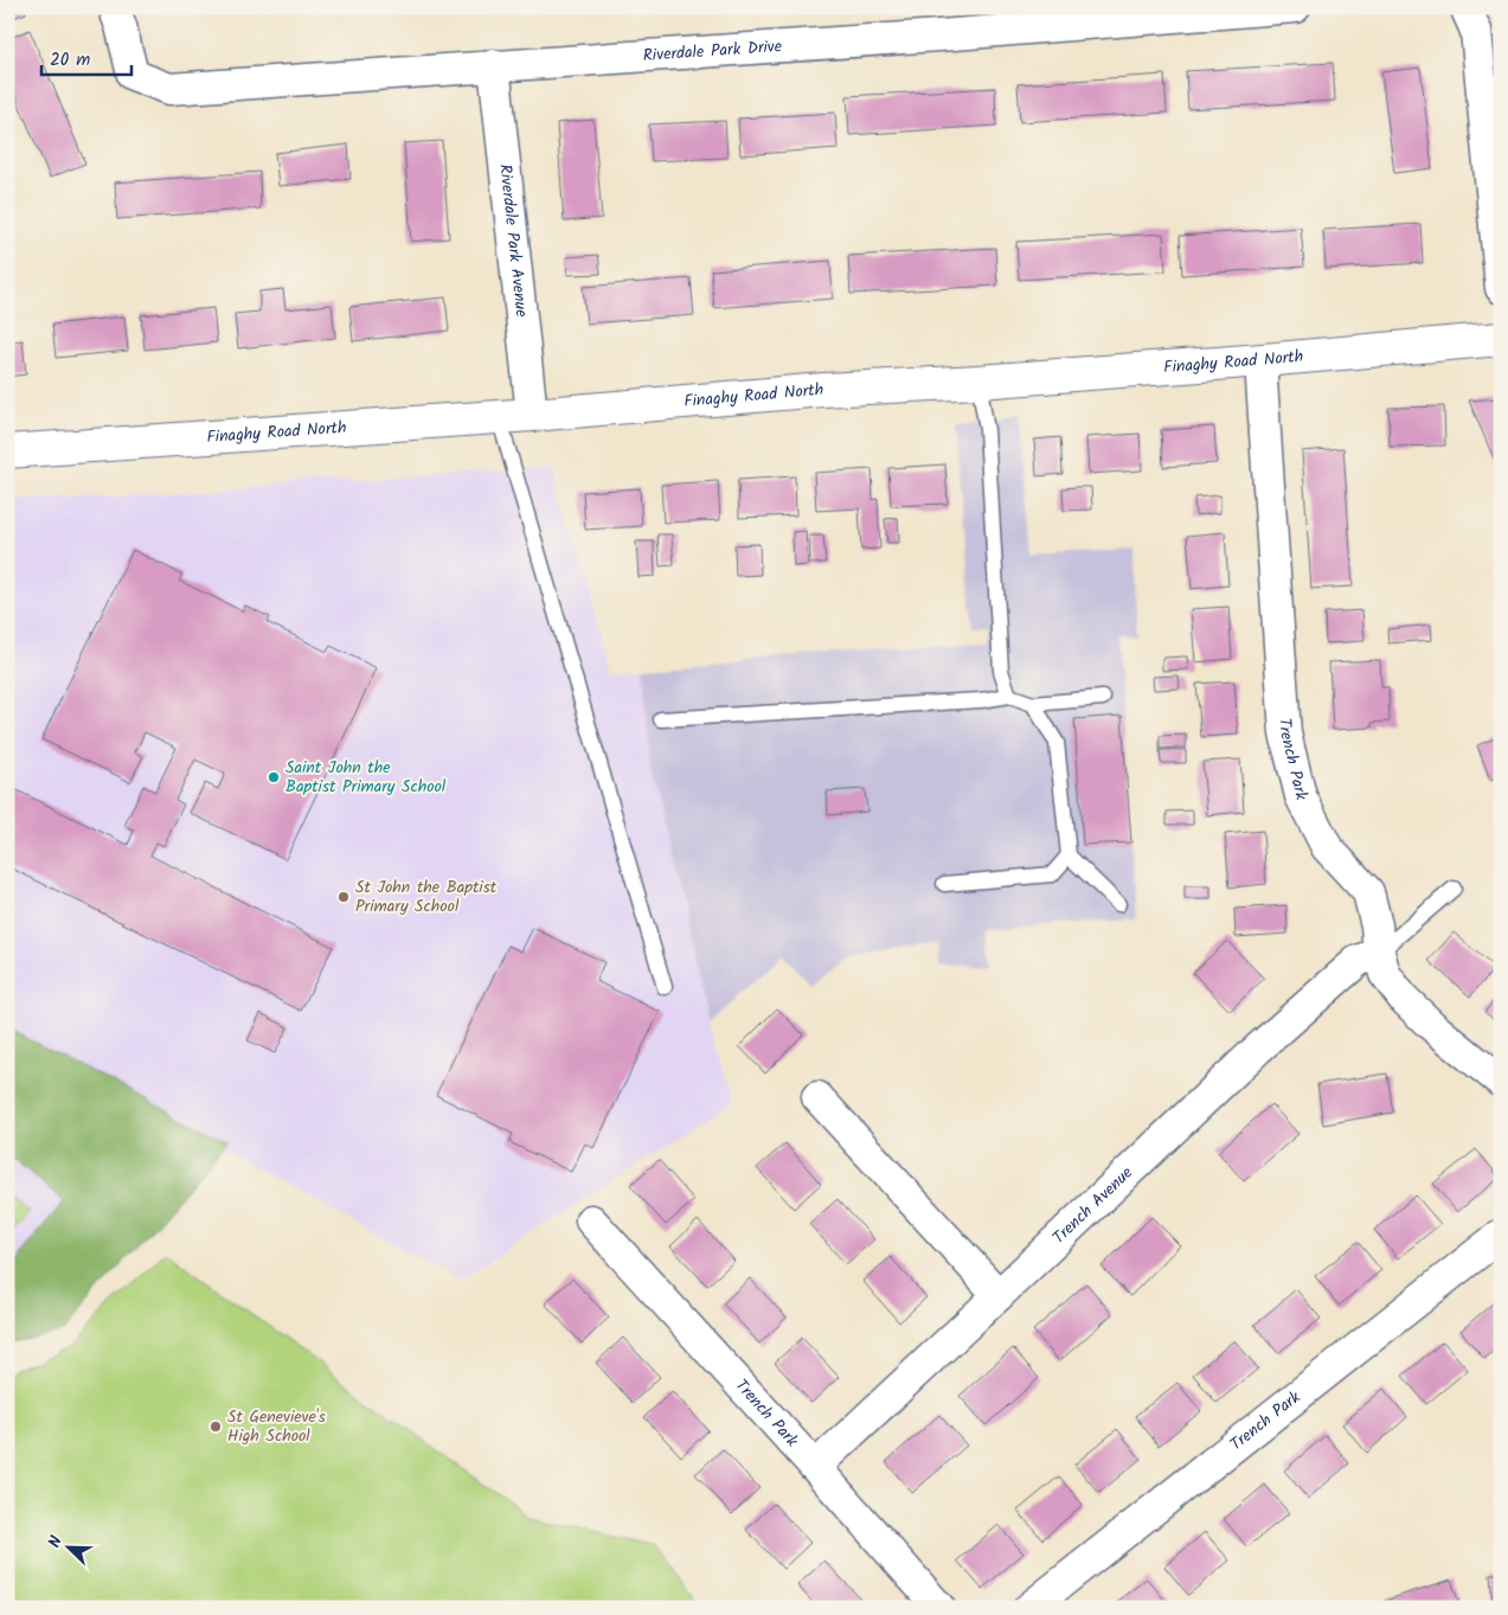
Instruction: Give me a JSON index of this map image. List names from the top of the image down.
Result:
{
  "streets": {
    "street": [
      "Riverdale Park Drive",
      "Riverdale Park Avenue",
      "Finaghy Road North",
      "Trench Park",
      "Trench Avenue"
    ]
  },
  "crossings": [
    ["Riverdale Park Drive", "Riverdale Park Avenue"],
    ["Riverdale Park Avenue", "Finaghy Road North"],
    ["Finaghy Road North", "Trench Park"],
    ["Trench Park", "Trench Avenue"]
  ],
  "places": ["Saint John the Baptist Primary School", "St John the Baptist Primary School", "St Genevieve's High School"],
  "scale_bar": "20 m",
  "north": "top left"
}
